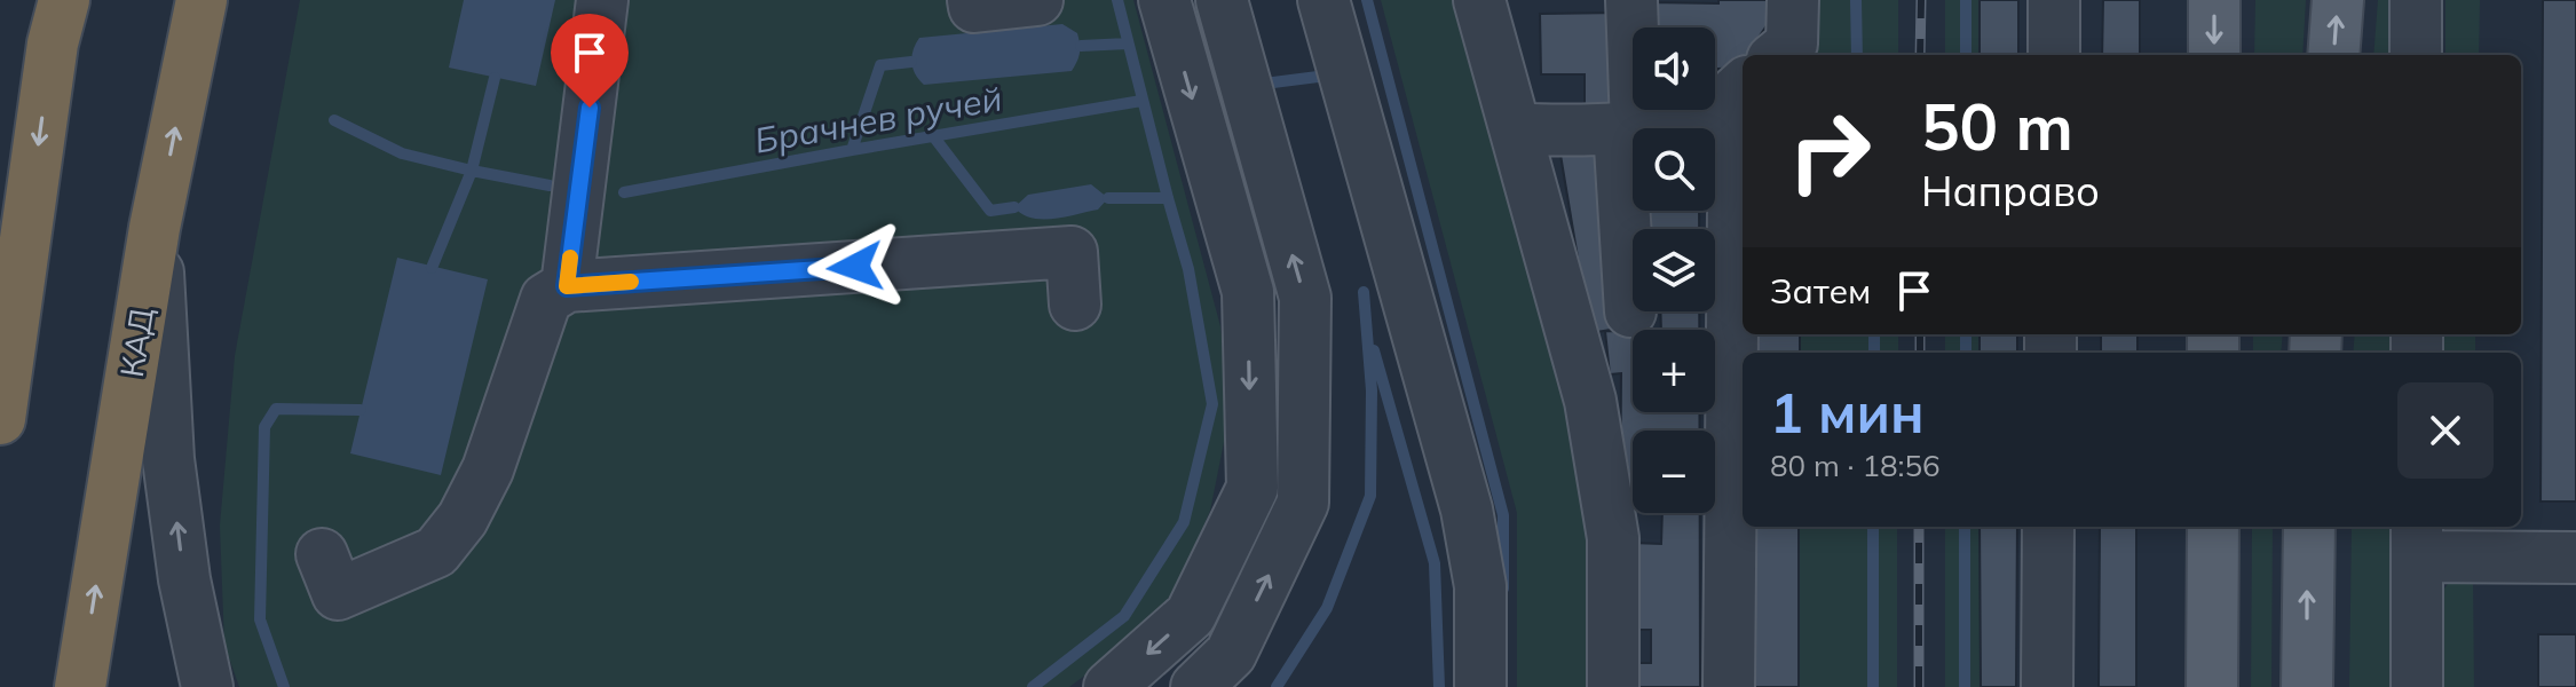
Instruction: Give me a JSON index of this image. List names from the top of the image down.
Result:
{
  "streets": {
    "highway": ["КАД"]
  },
  "water": ["Брачнев ручей"],
  "page": {
    "map_buttons": ["+", "−"],
    "turn": ["50 m", "Направо"],
    "then": "Затем",
    "heading": ["1 мин", "80 m · 18:56"]
  }
}
